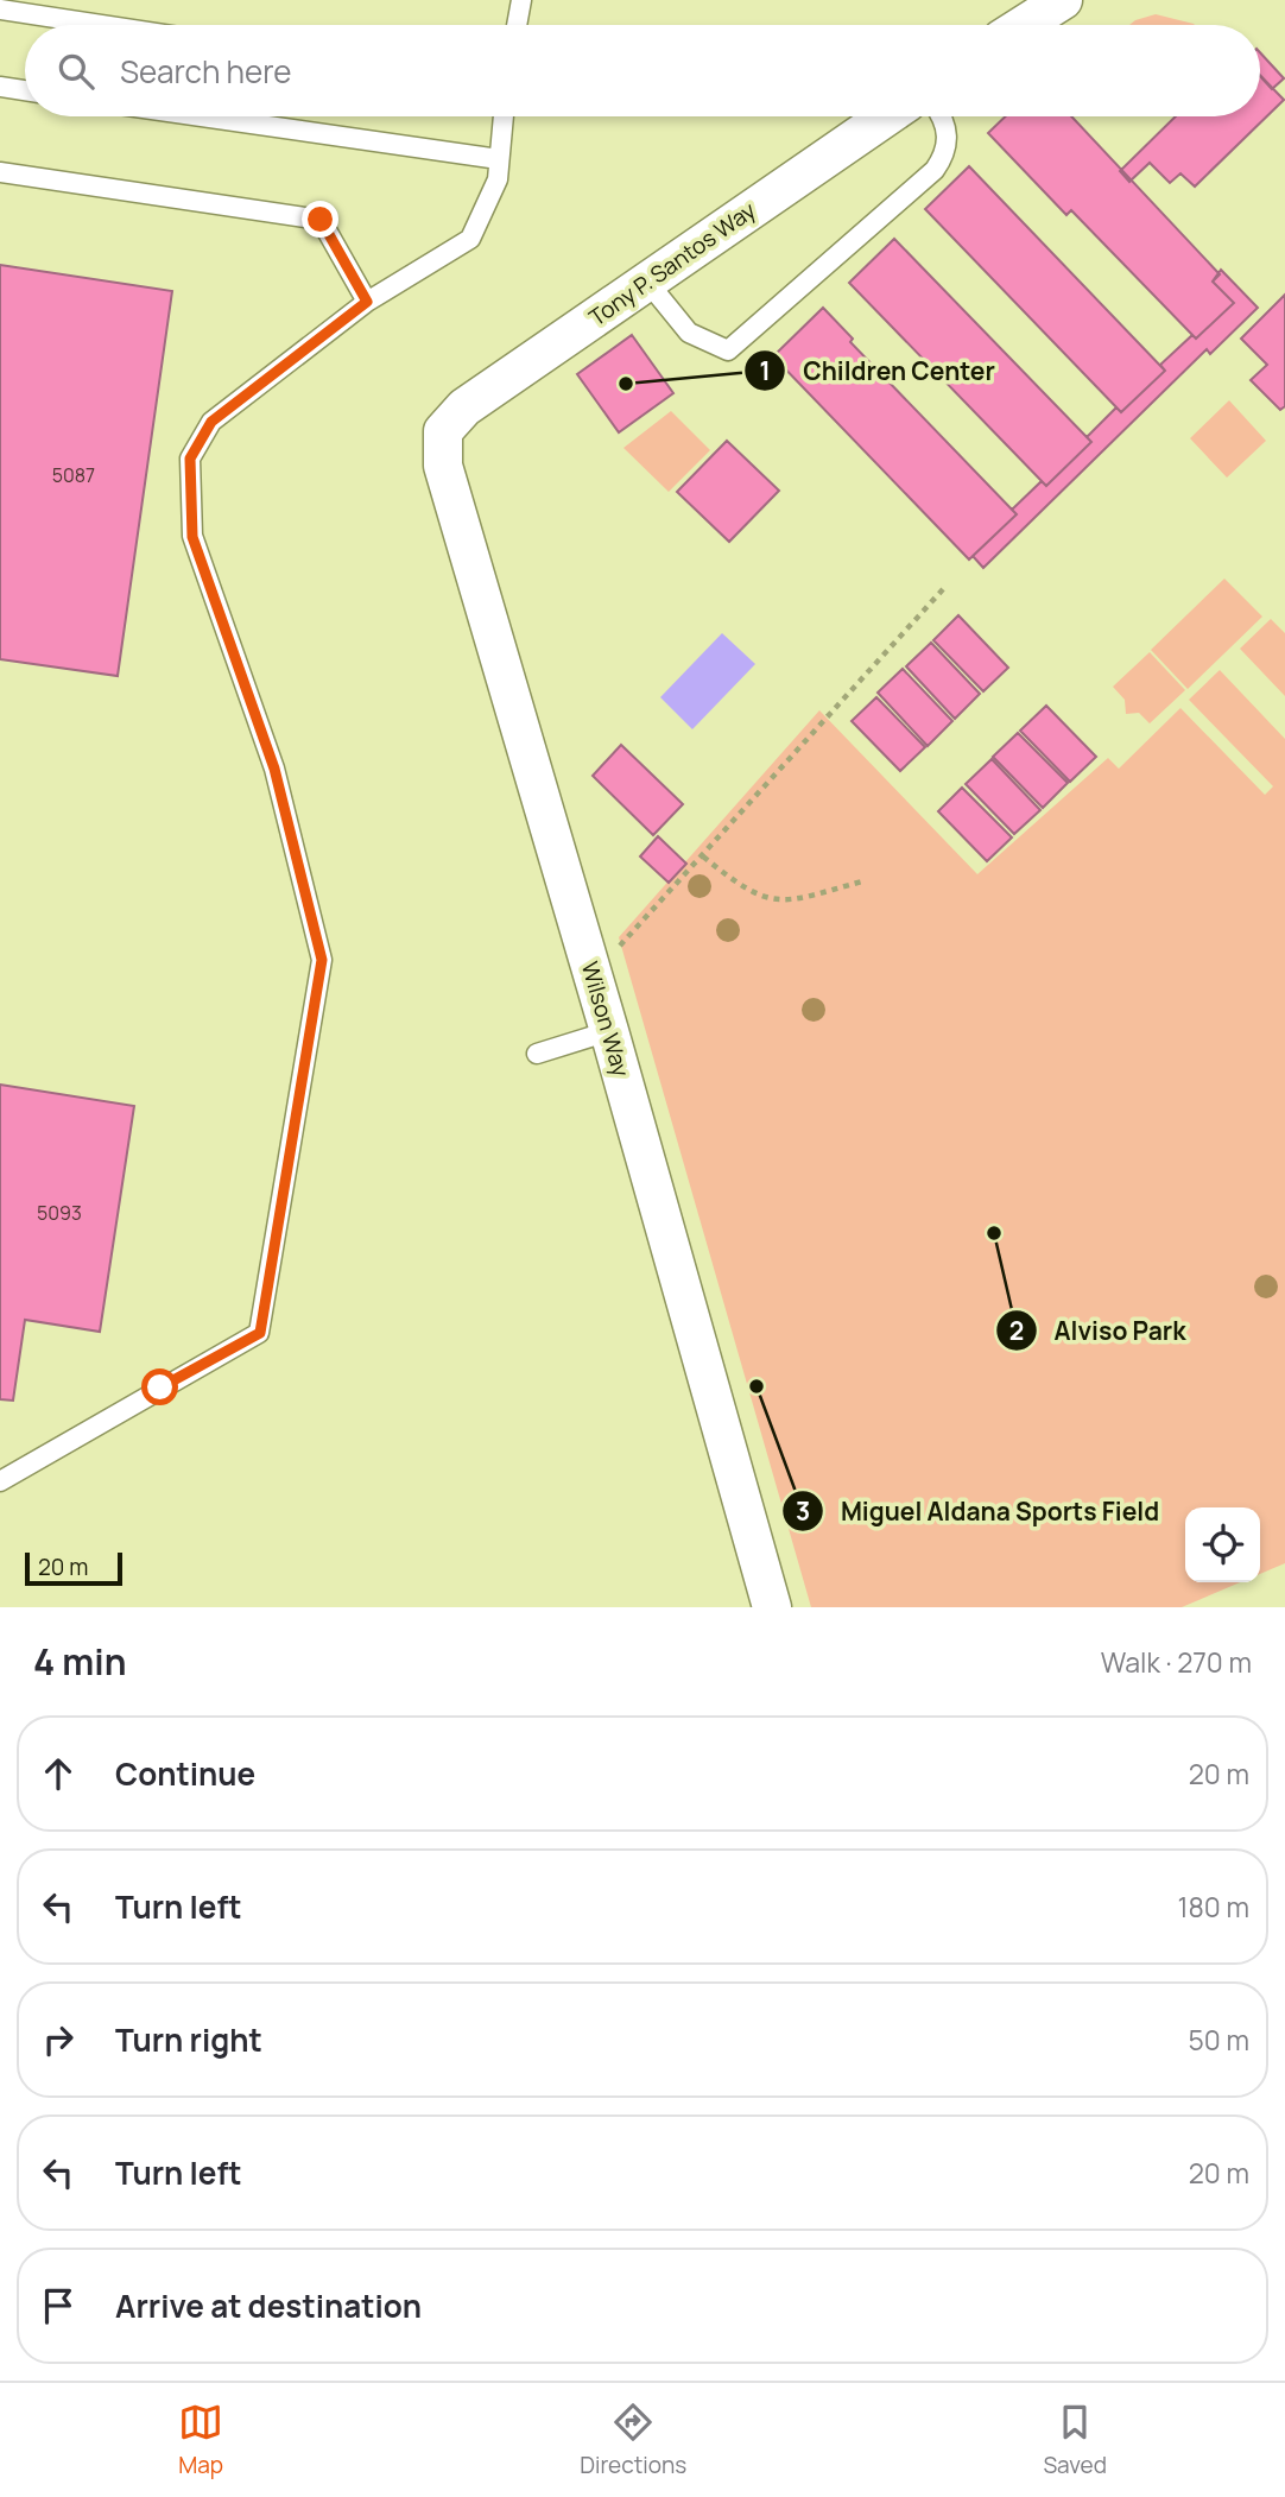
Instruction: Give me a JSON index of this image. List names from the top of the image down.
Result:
{
  "streets": {
    "street": ["Tony P. Santos Way", "Wilson Way"]
  },
  "crossings": [
    ["Tony P. Santos Way", "Wilson Way"]
  ],
  "places": ["Children Center", "Alviso Park", "Miguel Aldana Sports Field"],
  "house_numbers": ["5087", "5093"],
  "scale_bar": "20 m",
  "page": {
    "search": "Search here",
    "scale": "20 m",
    "heading": ["4 min", "Walk · 270 m"],
    "list": [
      ["Continue", "20 m"],
      ["Turn left", "180 m"],
      ["Turn right", "50 m"],
      ["Turn left", "20 m"],
      "Arrive at destination"
    ],
    "nav": ["Map", "Directions", "Saved"]
  }
}
